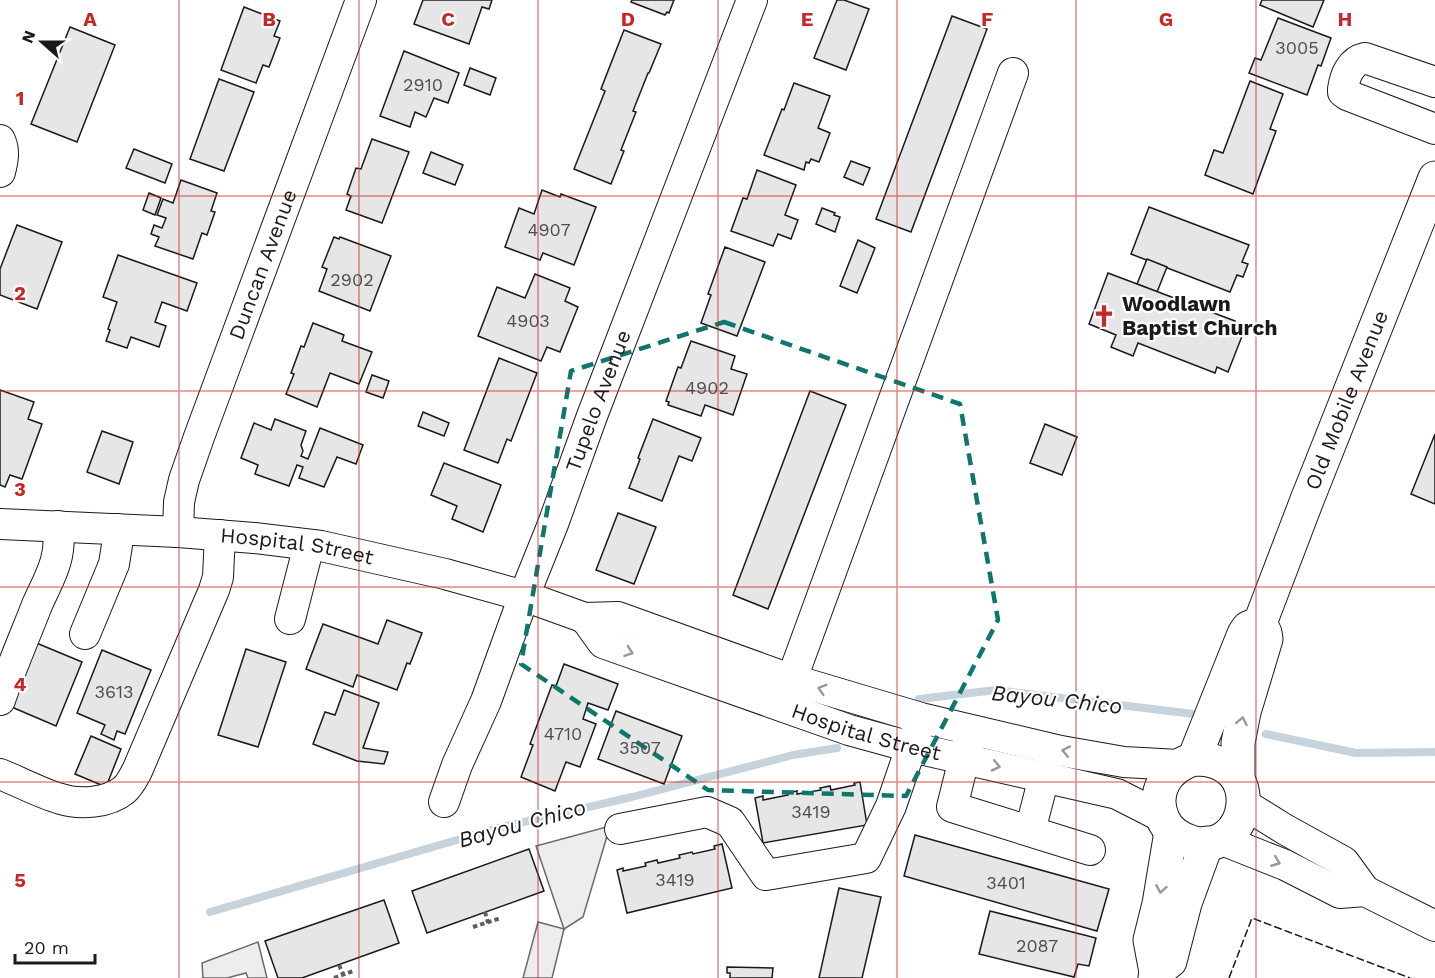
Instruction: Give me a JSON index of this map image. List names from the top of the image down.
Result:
{
  "streets": {
    "main road": ["Old Mobile Avenue"],
    "street": ["Duncan Avenue", "Tupelo Avenue", "Hospital Street"]
  },
  "crossings": [
    ["Duncan Avenue", "Hospital Street"],
    ["Old Mobile Avenue", "Hospital Street"],
    ["Tupelo Avenue", "Hospital Street"]
  ],
  "water": ["Bayou Chico"],
  "places": {
    "church": ["Woodlawn Baptist Church"]
  },
  "house_numbers": [
    "3005",
    "2910",
    "4907",
    "2902",
    "4903",
    "4902",
    "3613",
    "4710",
    "3507",
    "3419",
    "3419",
    "3401",
    "2087"
  ],
  "scale_bar": "20 m",
  "north": "left",
  "grid": {
    "columns": [
      "A",
      "B",
      "C",
      "D",
      "E",
      "F",
      "G",
      "H"
    ],
    "rows": [
      "1",
      "2",
      "3",
      "4",
      "5"
    ]
  }
}
